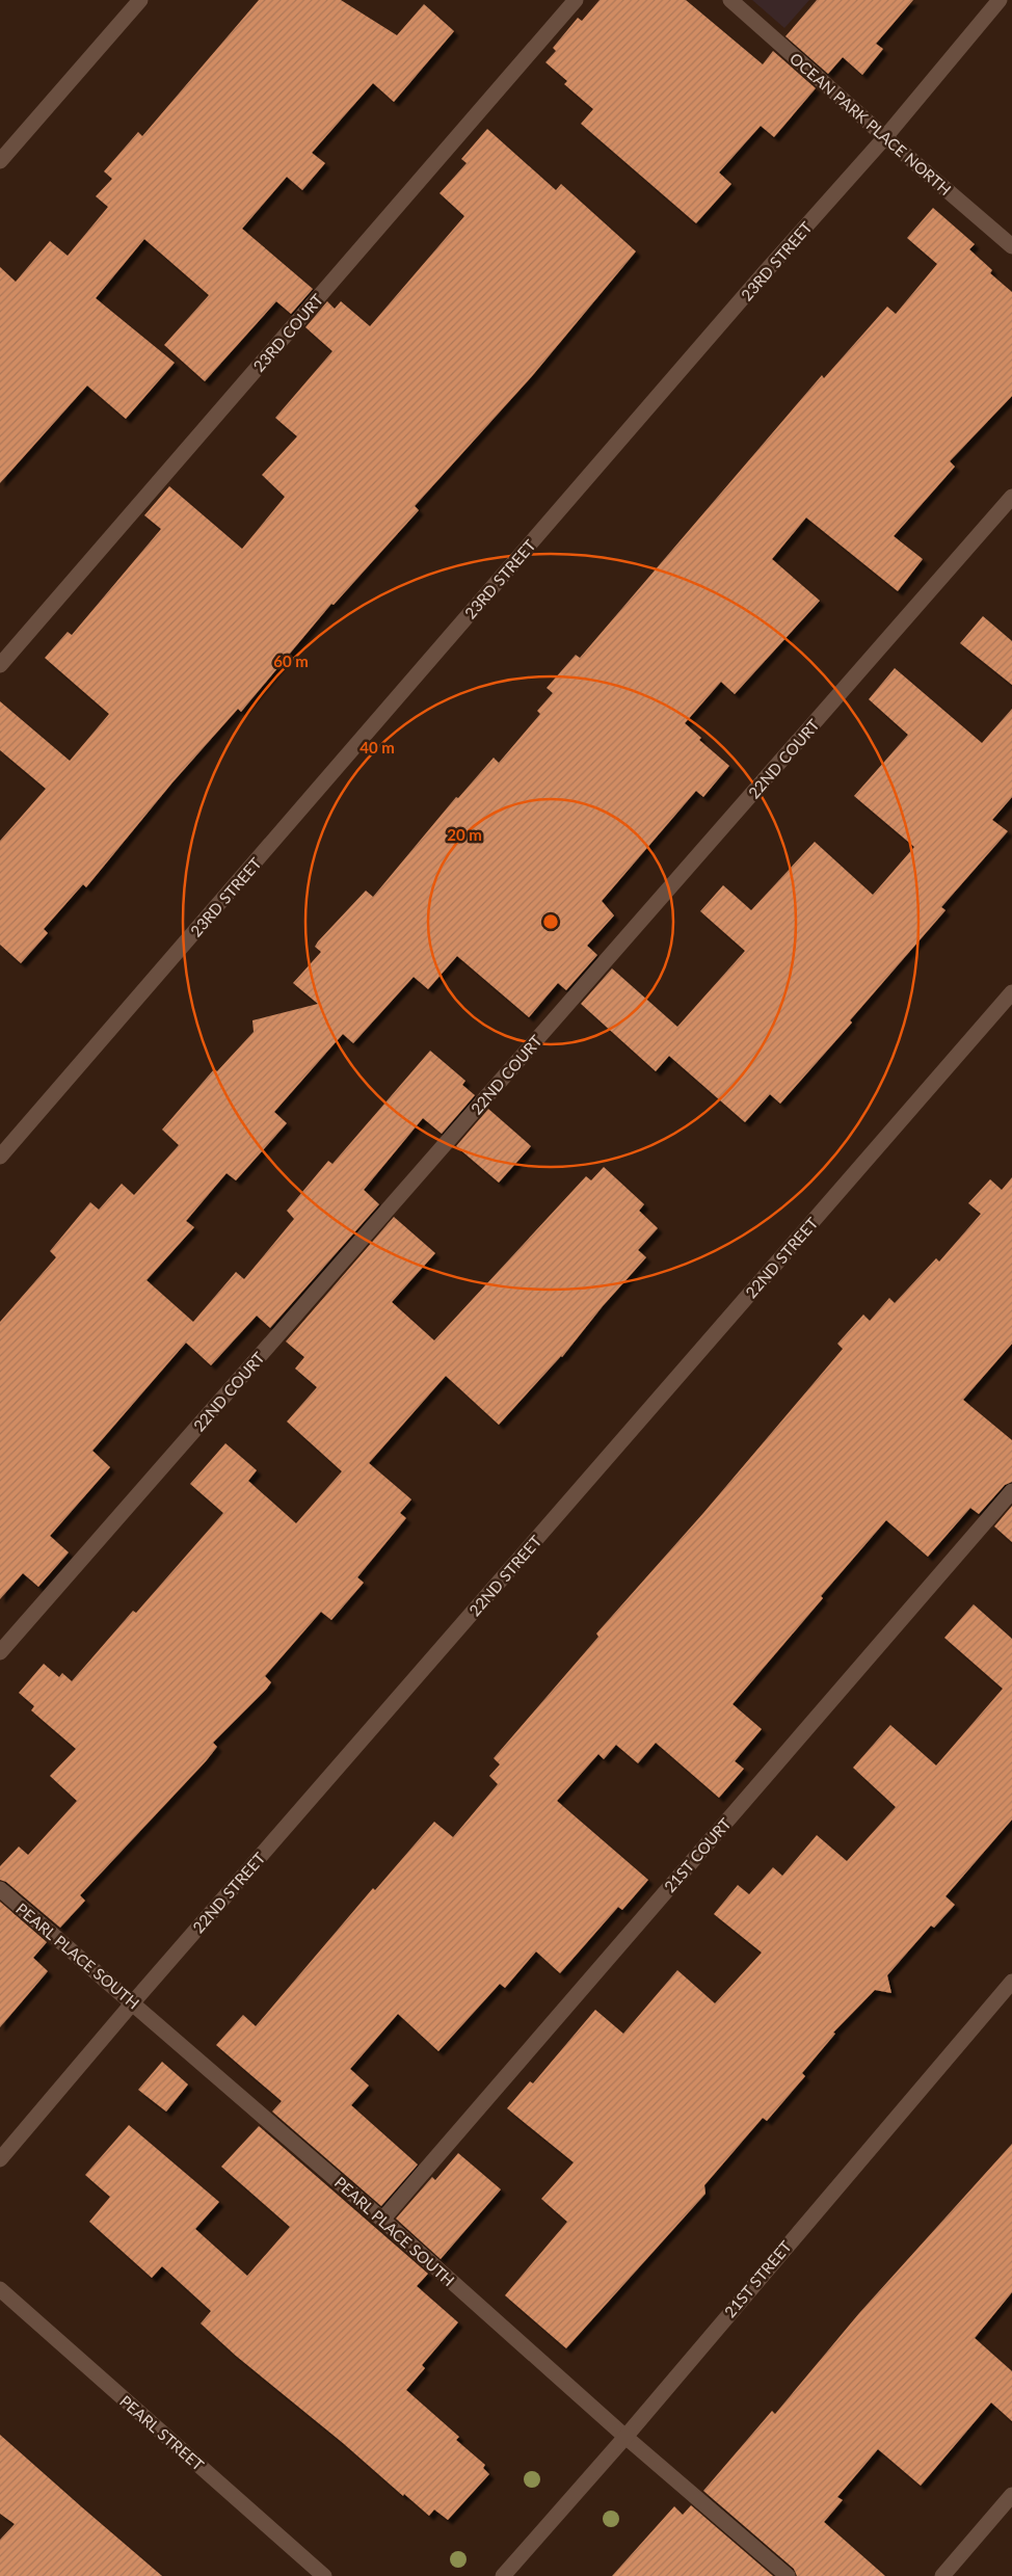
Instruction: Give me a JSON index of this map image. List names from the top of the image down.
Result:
{
  "streets": {
    "street": [
      "OCEAN PARK PLACE NORTH",
      "23RD STREET",
      "23RD COURT",
      "22ND COURT",
      "22ND STREET",
      "21ST COURT",
      "PEARL PLACE SOUTH",
      "21ST STREET",
      "PEARL STREET"
    ]
  },
  "crossings": [
    ["OCEAN PARK PLACE NORTH", "23RD STREET"],
    ["22ND STREET", "PEARL PLACE SOUTH"],
    ["21ST COURT", "PEARL PLACE SOUTH"],
    ["PEARL PLACE SOUTH", "21ST STREET"]
  ],
  "rings": ["60 m", "40 m", "20 m"]
}
